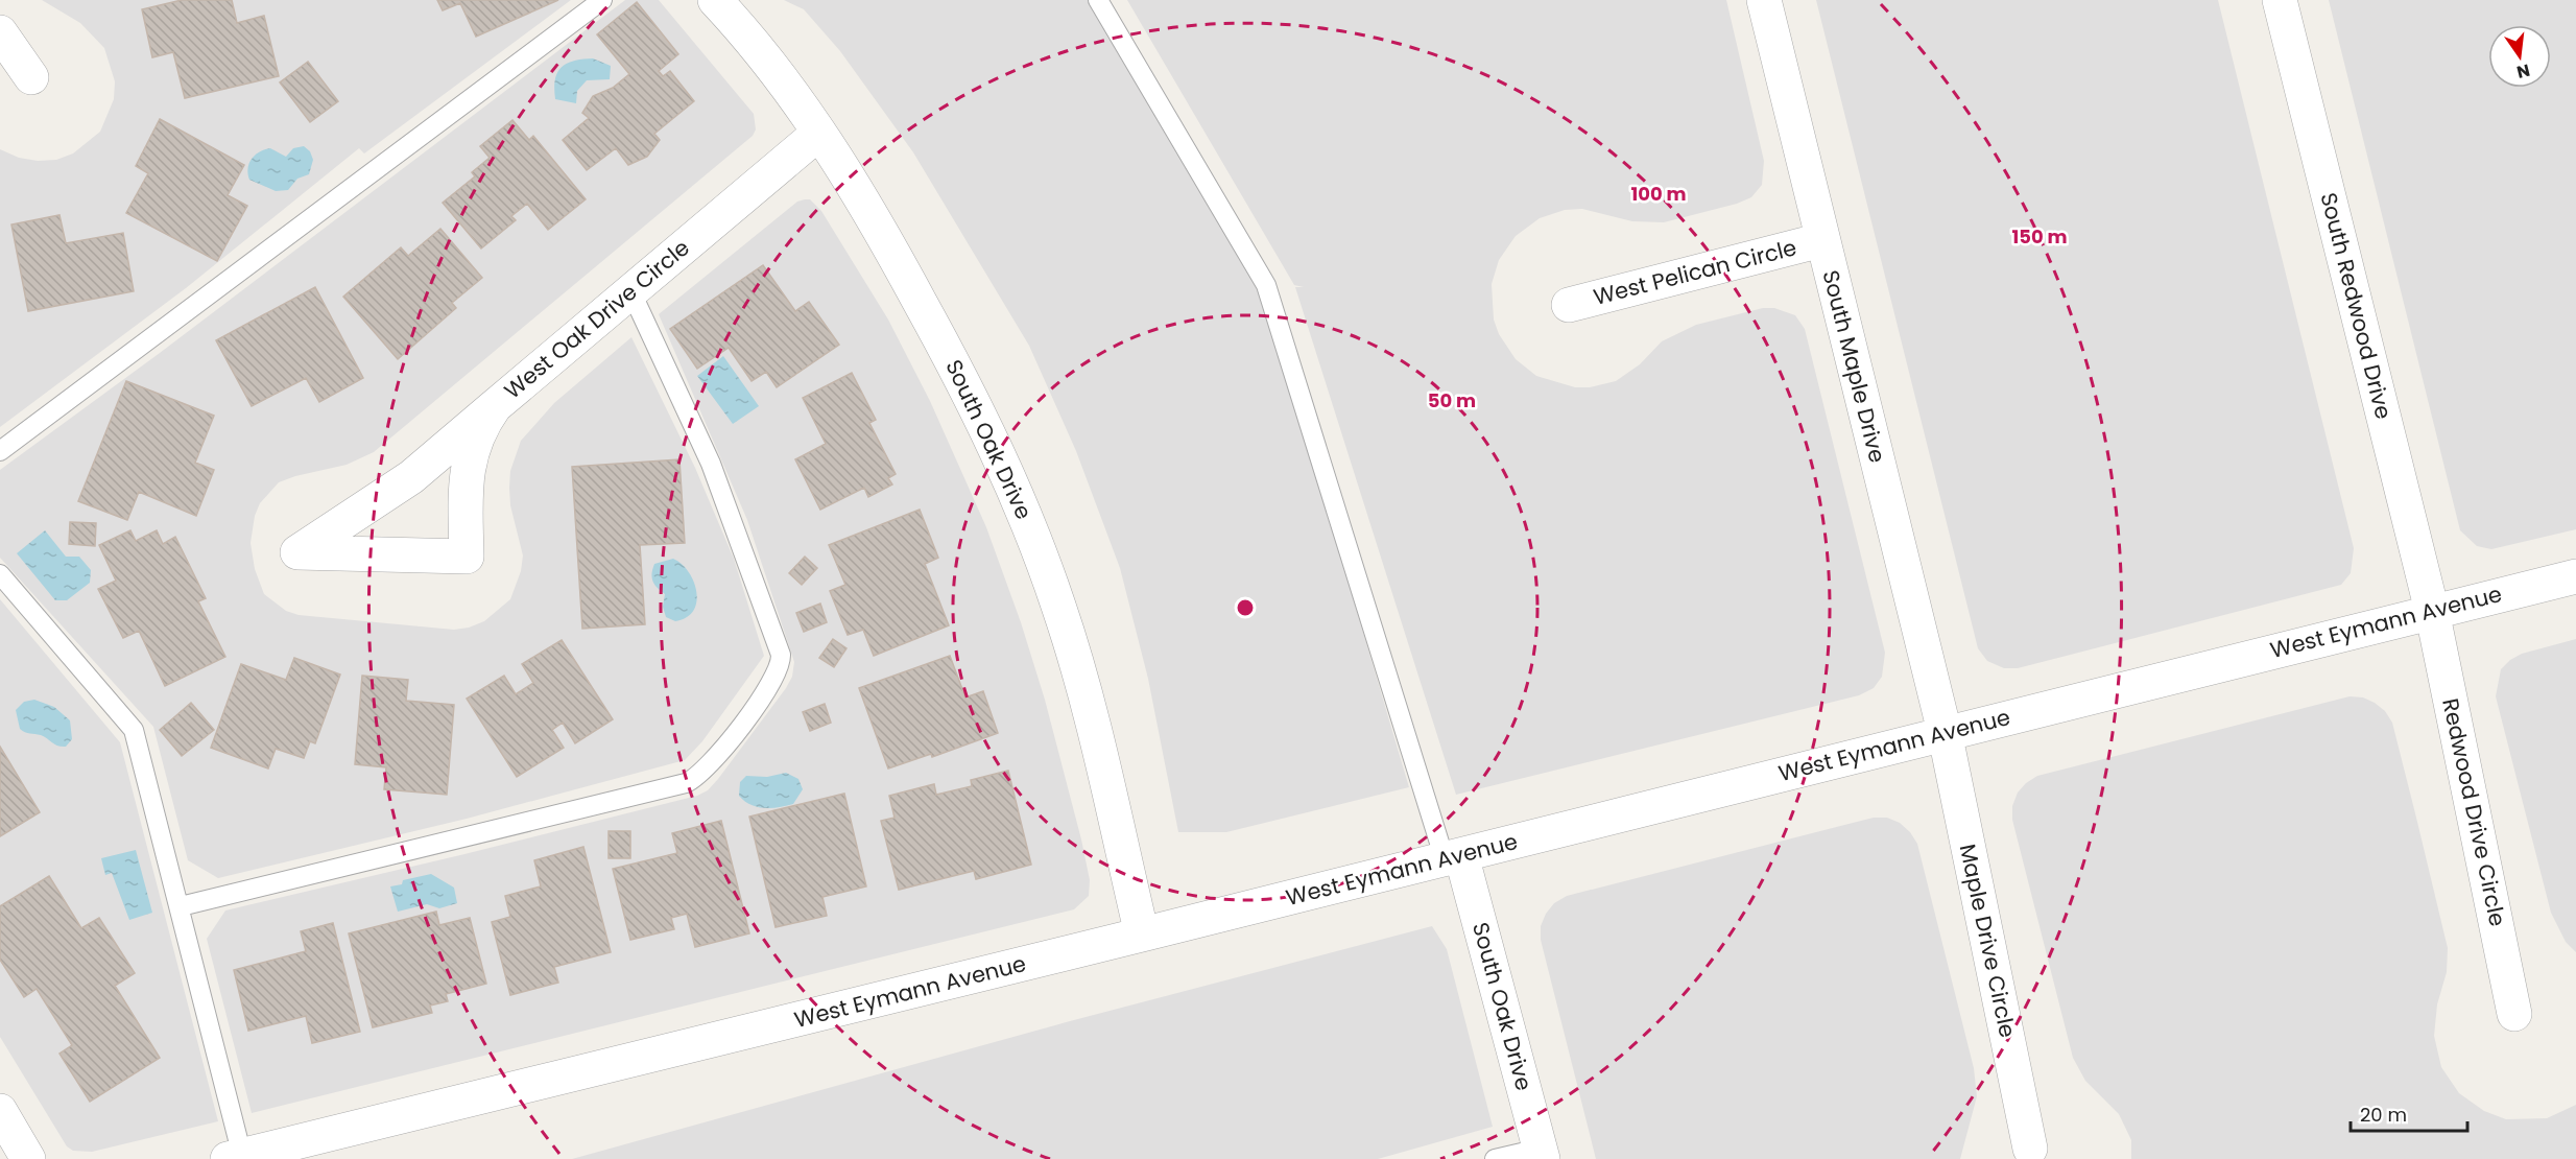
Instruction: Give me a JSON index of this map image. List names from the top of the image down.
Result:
{
  "streets": {
    "street": [
      "West Pelican Circle",
      "South Redwood Drive",
      "West Oak Drive Circle",
      "South Maple Drive",
      "South Oak Drive",
      "West Eymann Avenue",
      "Redwood Drive Circle",
      "Maple Drive Circle"
    ]
  },
  "crossings": [
    ["West Pelican Circle", "South Maple Drive"],
    ["South Redwood Drive", "West Eymann Avenue"],
    ["South Redwood Drive", "Redwood Drive Circle"],
    ["West Oak Drive Circle", "South Oak Drive"],
    ["South Maple Drive", "West Eymann Avenue"],
    ["South Maple Drive", "Maple Drive Circle"],
    ["South Oak Drive", "West Eymann Avenue"],
    ["West Eymann Avenue", "Redwood Drive Circle"],
    ["West Eymann Avenue", "Maple Drive Circle"]
  ],
  "scale_bar": "20 m",
  "north": "bottom",
  "rings": ["100 m", "150 m", "50 m"]
}
